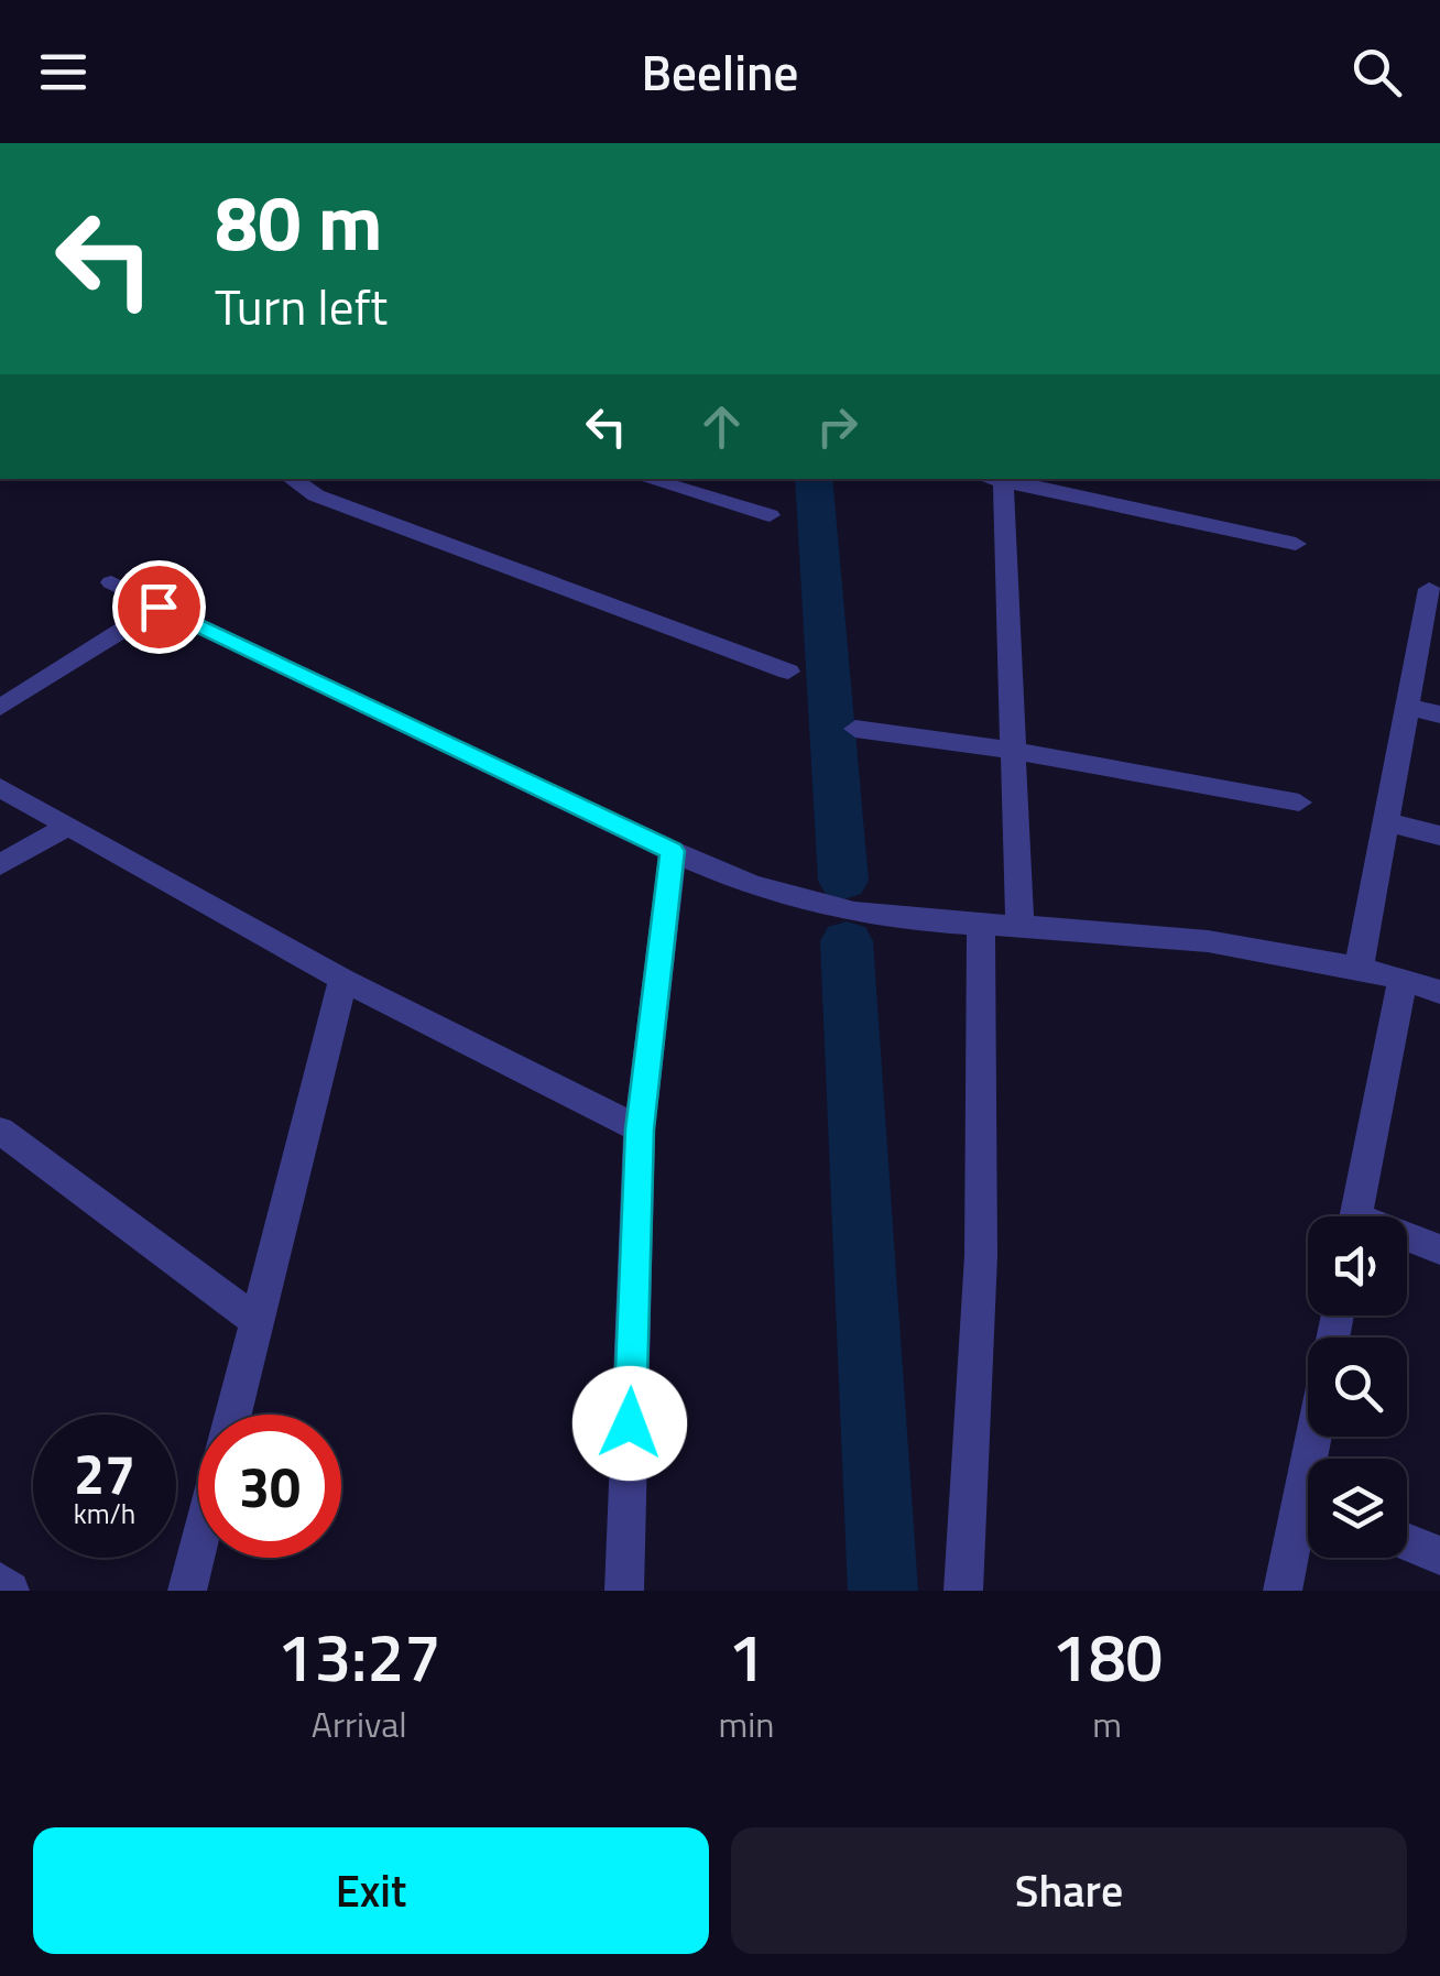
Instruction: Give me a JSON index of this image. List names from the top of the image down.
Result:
{
  "page": {
    "header": "Beeline",
    "turn": ["80 m", "Turn left"],
    "speed": "27 km/h",
    "limit": "30",
    "eta": [
      "13:27",
      "Arrival",
      "1",
      "min",
      "180",
      "m"
    ],
    "buttons": ["Exit", "Share"]
  }
}
